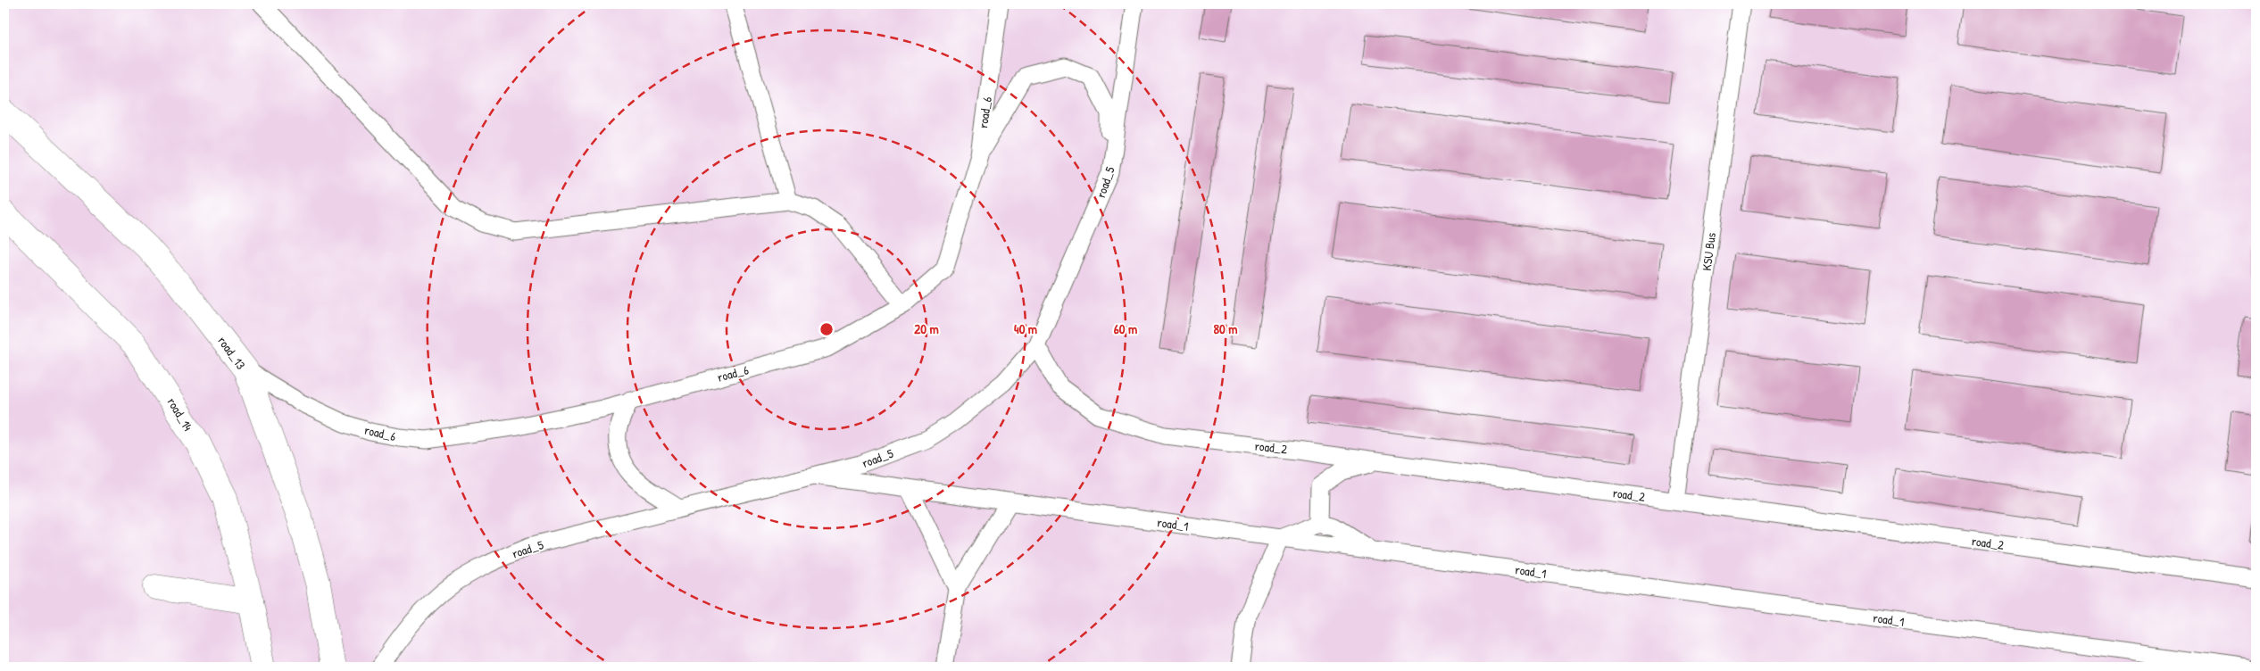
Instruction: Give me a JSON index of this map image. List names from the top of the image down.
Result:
{
  "streets": {
    "street": ["road_13", "road_14"],
    "lane": [
      "road_6",
      "road_5",
      "KSU Bus",
      "road_2",
      "road_1"
    ]
  },
  "crossings": [
    ["road_6", "road_13"],
    ["road_5", "road_2"],
    ["road_5", "road_1"],
    ["KSU Bus", "road_2"]
  ],
  "rings": [
    "20 m",
    "40 m",
    "60 m",
    "80 m"
  ]
}
